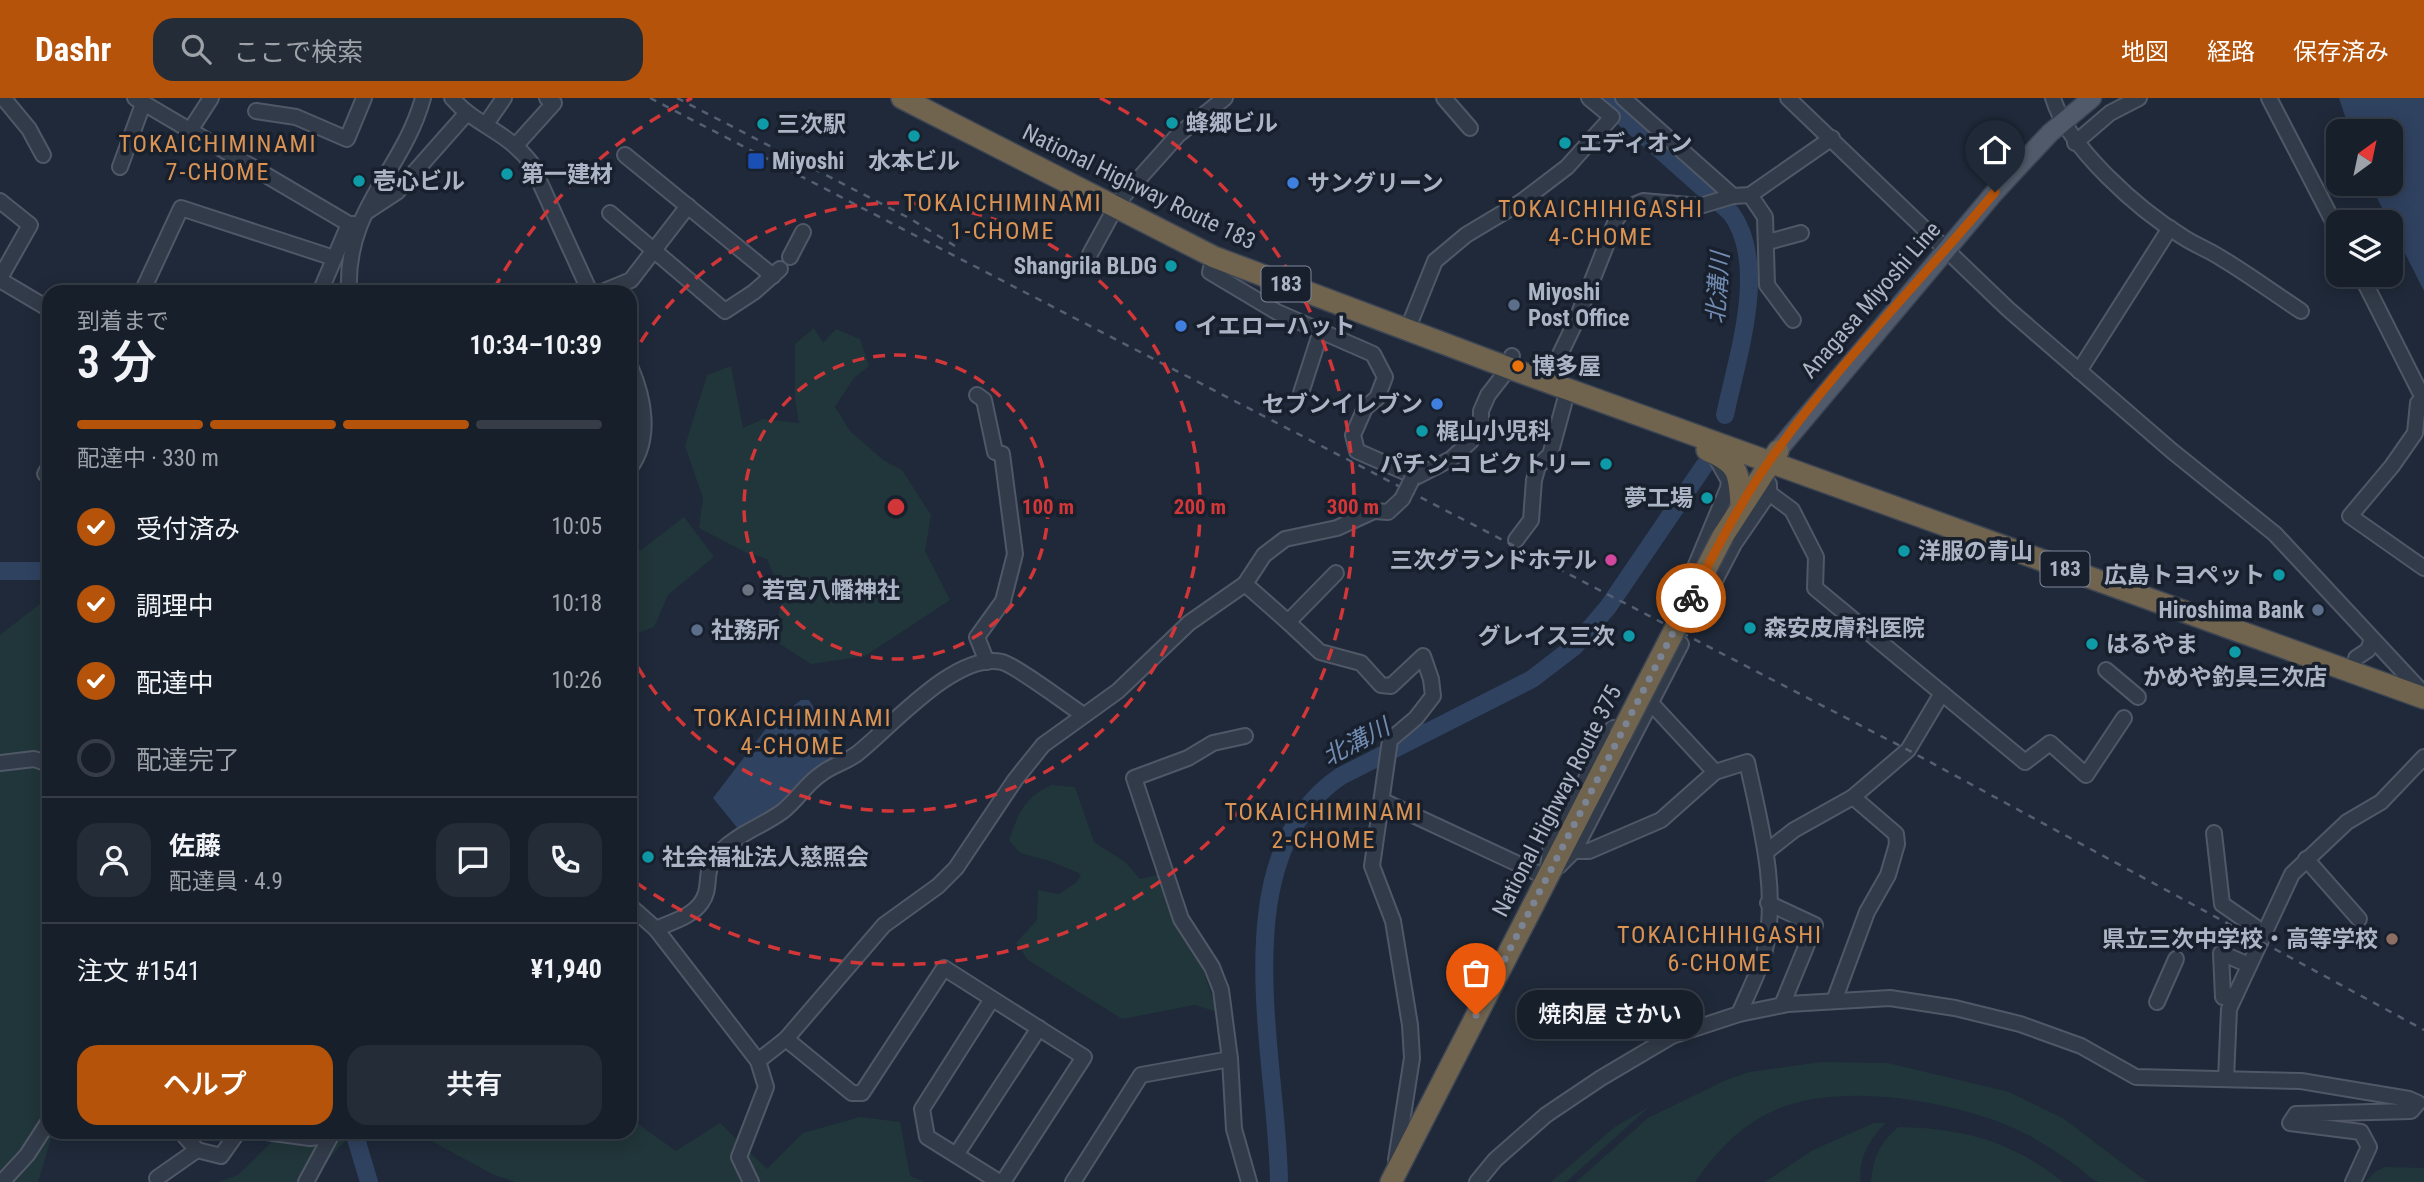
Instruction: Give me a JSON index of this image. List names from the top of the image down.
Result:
{
  "streets": {
    "highway": ["National Highway Route 183", "183", "National Highway Route 375"],
    "main road": ["Anagasa Miyoshi Line"]
  },
  "crossings": [
    ["National Highway Route 183", "Anagasa Miyoshi Line"],
    ["National Highway Route 183", "National Highway Route 375"],
    ["Anagasa Miyoshi Line", "National Highway Route 375"]
  ],
  "districts": [
    "TOKAICHIMINAMI 7-CHOME",
    "TOKAICHIMINAMI 1-CHOME",
    "TOKAICHIHIGASHI 4-CHOME",
    "TOKAICHIMINAMI 4-CHOME",
    "TOKAICHIMINAMI 2-CHOME",
    "TOKAICHIHIGASHI 6-CHOME"
  ],
  "water": ["北溝川"],
  "places": {
    "other": [
      "蜂郷ビル",
      "三次駅",
      "水本ビル",
      "エディオン",
      "第一建材",
      "壱心ビル",
      "サングリーン",
      "Shangrila BLDG",
      "Miyoshi Post Office",
      "イエローハット",
      "博多屋",
      "セブンイレブン",
      "梶山小児科",
      "パチンコ ビクトリー",
      "夢工場",
      "洋服の青山",
      "三次グランドホテル",
      "広島トヨペット",
      "若宮八幡神社",
      "Hiroshima Bank",
      "森安皮膚科医院",
      "社務所",
      "グレイス三次",
      "はるやま",
      "かめや釣具三次店",
      "社会福祉法人慈照会",
      "県立三次中学校・高等学校",
      "焼肉屋 さかい"
    ],
    "transit": ["Miyoshi"]
  },
  "north": "top right",
  "page": {
    "header": "Dashr",
    "search": "ここで検索",
    "nav": ["地図", "経路", "保存済み"],
    "heading": ["3 分", "到着まで", "10:34–10:39"],
    "panel": [
      "佐藤",
      "配達員 · 4.9",
      "注文 #1541",
      "¥1,940"
    ],
    "bar": "配達中 · 330 m",
    "list": [
      ["受付済み", "10:05"],
      ["調理中", "10:18"],
      ["配達中", "10:26"],
      "配達完了"
    ],
    "bubble": "焼肉屋 さかい",
    "buttons": ["ヘルプ", "共有"]
  },
  "rings": ["100 m", "200 m", "300 m"]
}
